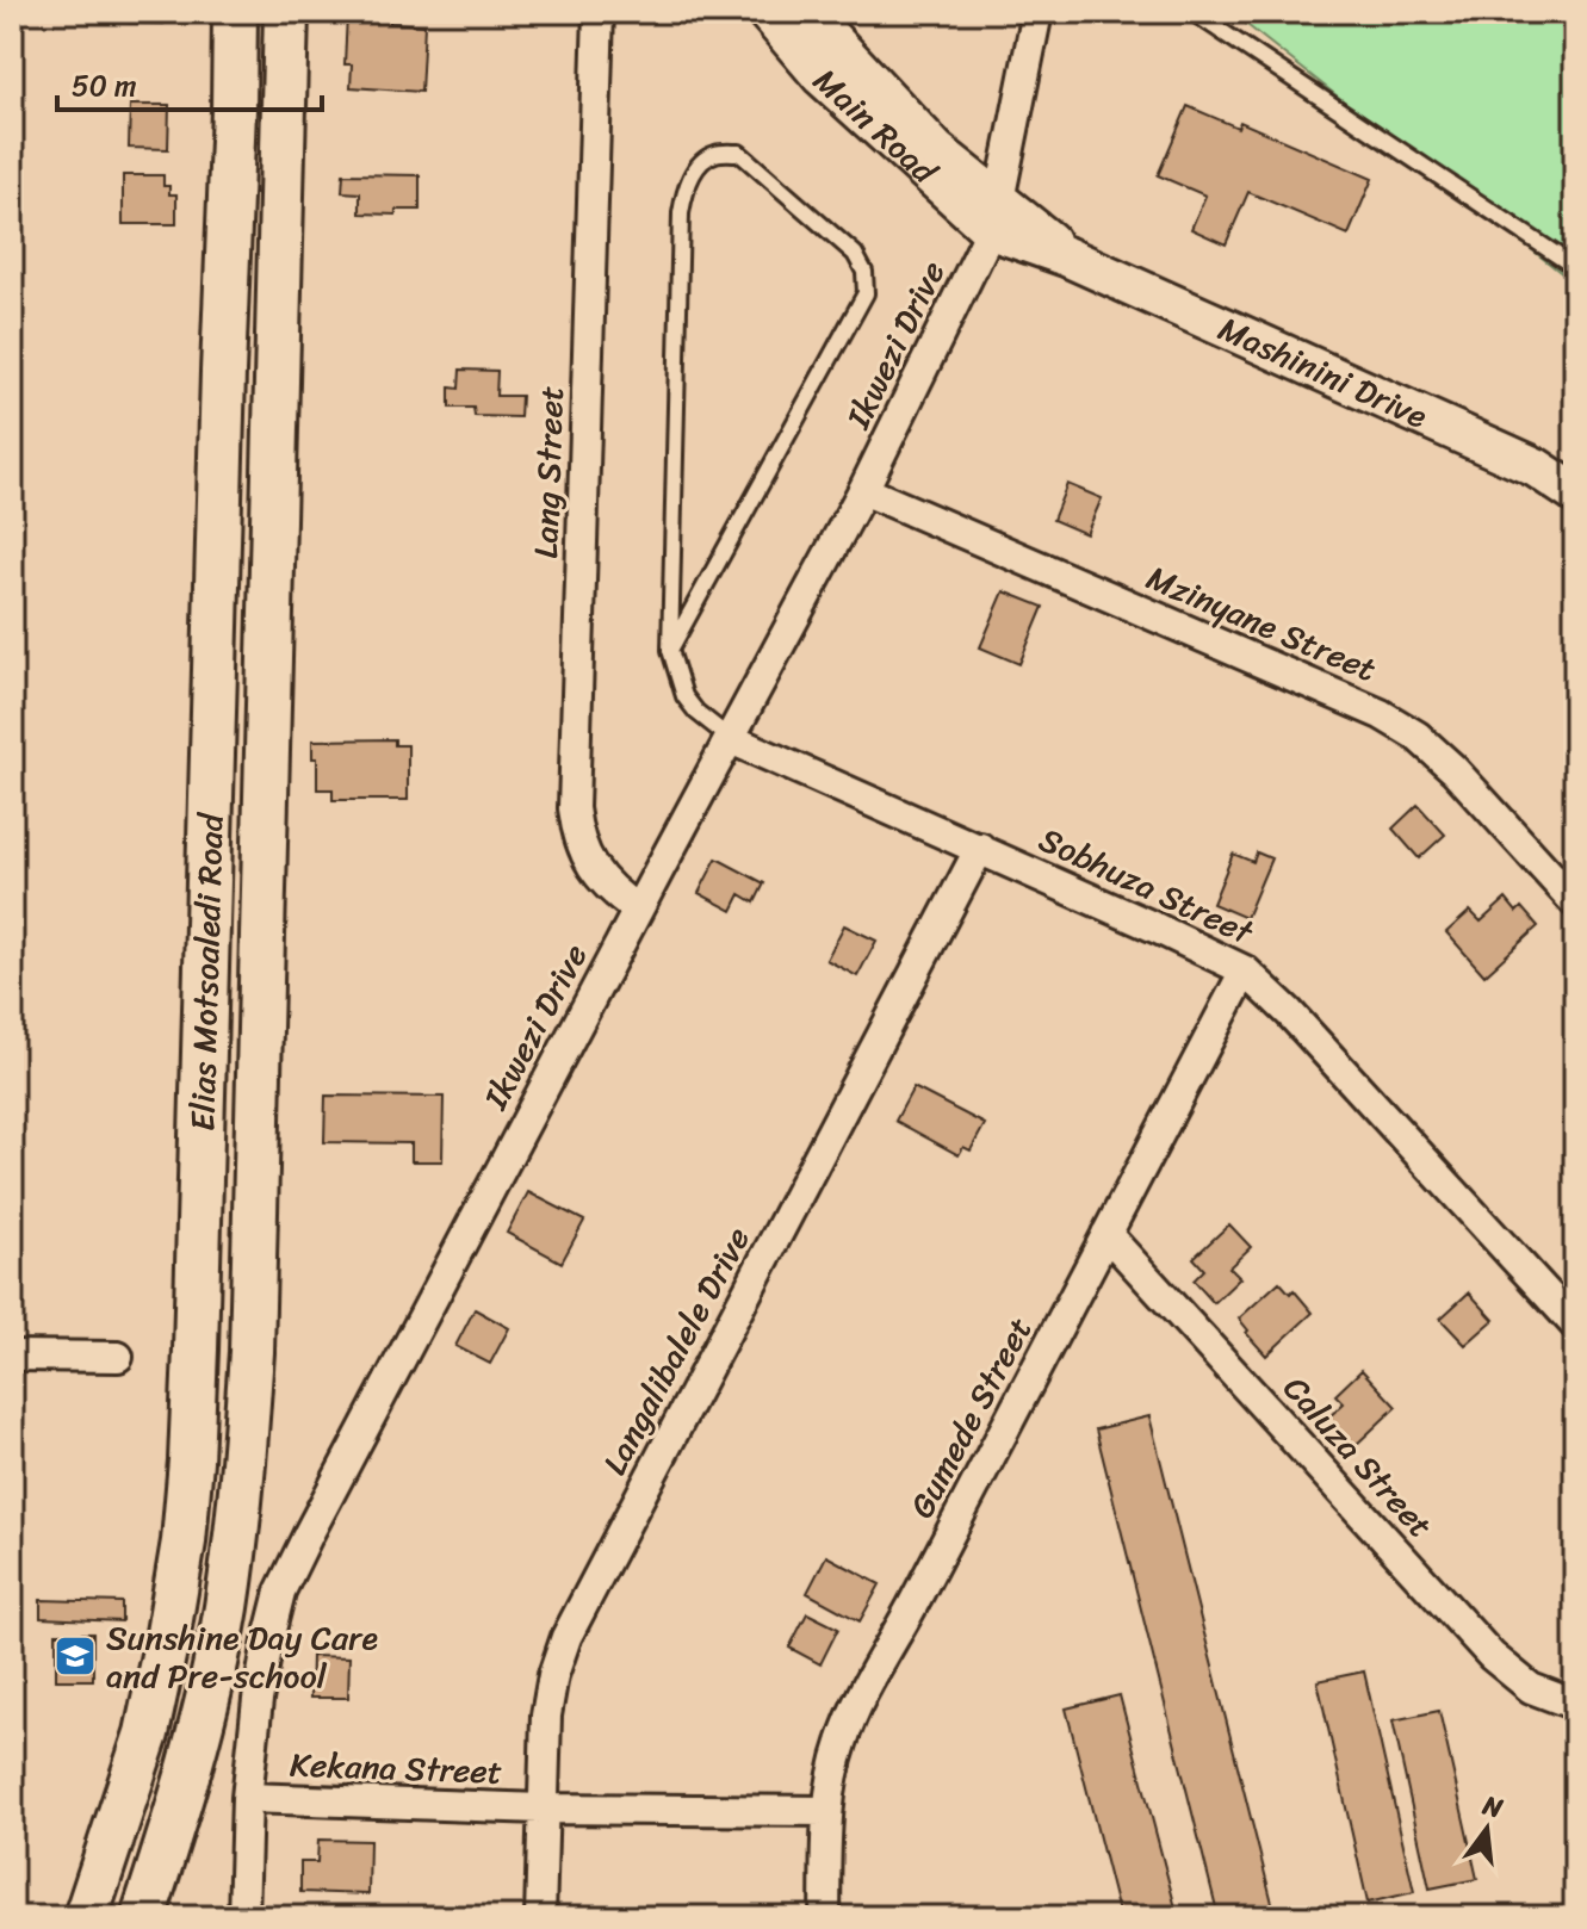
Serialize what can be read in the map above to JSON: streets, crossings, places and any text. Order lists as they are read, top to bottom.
{
  "streets": {
    "main road": ["Elias Motsoaledi Road"],
    "street": [
      "Main Road",
      "Ikwezi Drive",
      "Mashinini Drive",
      "Lang Street",
      "Mzinyane Street",
      "Sobhuza Street",
      "Langalibalele Drive",
      "Gumede Street",
      "Caluza Street",
      "Kekana Street"
    ]
  },
  "crossings": [
    ["Main Road", "Ikwezi Drive"],
    ["Main Road", "Mashinini Drive"],
    ["Ikwezi Drive", "Mashinini Drive"],
    ["Ikwezi Drive", "Lang Street"],
    ["Ikwezi Drive", "Mzinyane Street"],
    ["Ikwezi Drive", "Sobhuza Street"],
    ["Ikwezi Drive", "Kekana Street"],
    ["Sobhuza Street", "Langalibalele Drive"],
    ["Sobhuza Street", "Gumede Street"],
    ["Langalibalele Drive", "Kekana Street"],
    ["Gumede Street", "Caluza Street"],
    ["Gumede Street", "Kekana Street"]
  ],
  "places": {
    "school or university": ["Sunshine Day Care and Pre-school"]
  },
  "scale_bar": "50 m",
  "north": "top"
}
